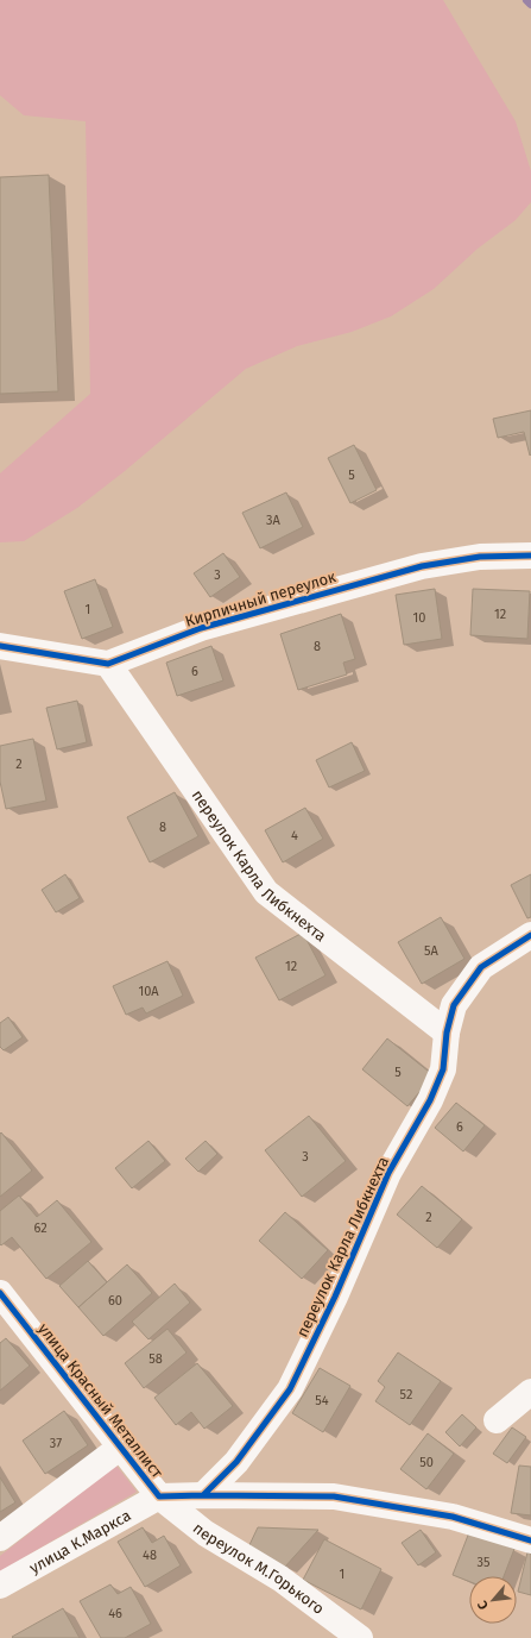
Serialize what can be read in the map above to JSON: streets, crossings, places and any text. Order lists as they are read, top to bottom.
{
  "streets": {
    "street": [
      "Кирпичный переулок",
      "переулок Карла Либкнехта",
      "улица Красный Металлист",
      "улица К.Маркса",
      "переулок М.Горького"
    ]
  },
  "crossings": [
    ["Кирпичный переулок", "переулок Карла Либкнехта"],
    ["переулок Карла Либкнехта", "улица Красный Металлист"],
    ["улица Красный Металлист", "улица К.Маркса"],
    ["улица Красный Металлист", "переулок М.Горького"],
    ["улица К.Маркса", "переулок М.Горького"]
  ],
  "house_numbers": [
    "5",
    "3А",
    "3",
    "1",
    "12",
    "10",
    "8",
    "6",
    "2",
    "8",
    "4",
    "5А",
    "12",
    "10А",
    "5",
    "6",
    "3",
    "2",
    "62",
    "60",
    "58",
    "52",
    "54",
    "37",
    "50",
    "48",
    "35",
    "1",
    "46"
  ],
  "north": "bottom left"
}
